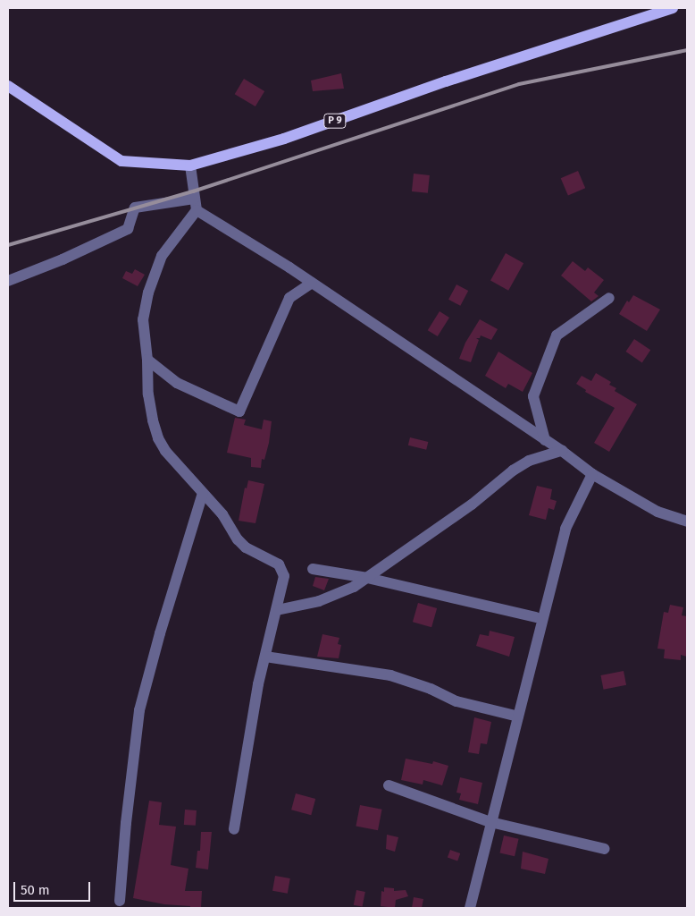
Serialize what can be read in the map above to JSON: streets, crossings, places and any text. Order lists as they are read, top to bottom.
{
  "streets": {
    "main road": ["P 9"]
  },
  "scale_bar": "50 m"
}
